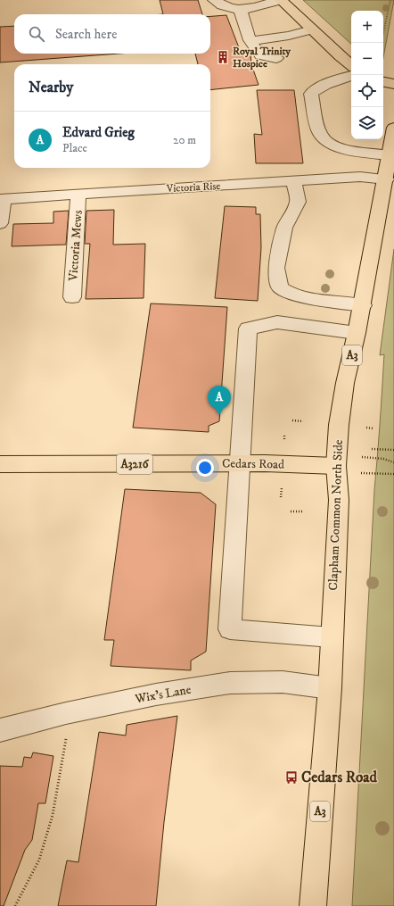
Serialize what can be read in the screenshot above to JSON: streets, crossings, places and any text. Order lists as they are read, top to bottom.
{
  "streets": {
    "main road": [
      "A3",
      "A3216",
      "Cedars Road",
      "Clapham Common North Side"
    ],
    "street": ["Victoria Rise", "Victoria Mews", "Wix's Lane"]
  },
  "crossings": [
    ["Victoria Rise", "Victoria Mews"],
    ["Victoria Rise", "Clapham Common North Side"],
    ["Cedars Road", "Clapham Common North Side"],
    ["Clapham Common North Side", "Wix's Lane"]
  ],
  "places": {
    "building": ["Royal Trinity Hospice"],
    "bus stop": ["Cedars Road"]
  },
  "page": {
    "map_buttons": ["+", "−"],
    "search": "Search here",
    "heading": "Nearby",
    "list": [
      {
        "mark": "A",
        "name": "Edvard Grieg",
        "note": "Place",
        "value": "20 m"
      }
    ],
    "pins": "A"
  }
}
